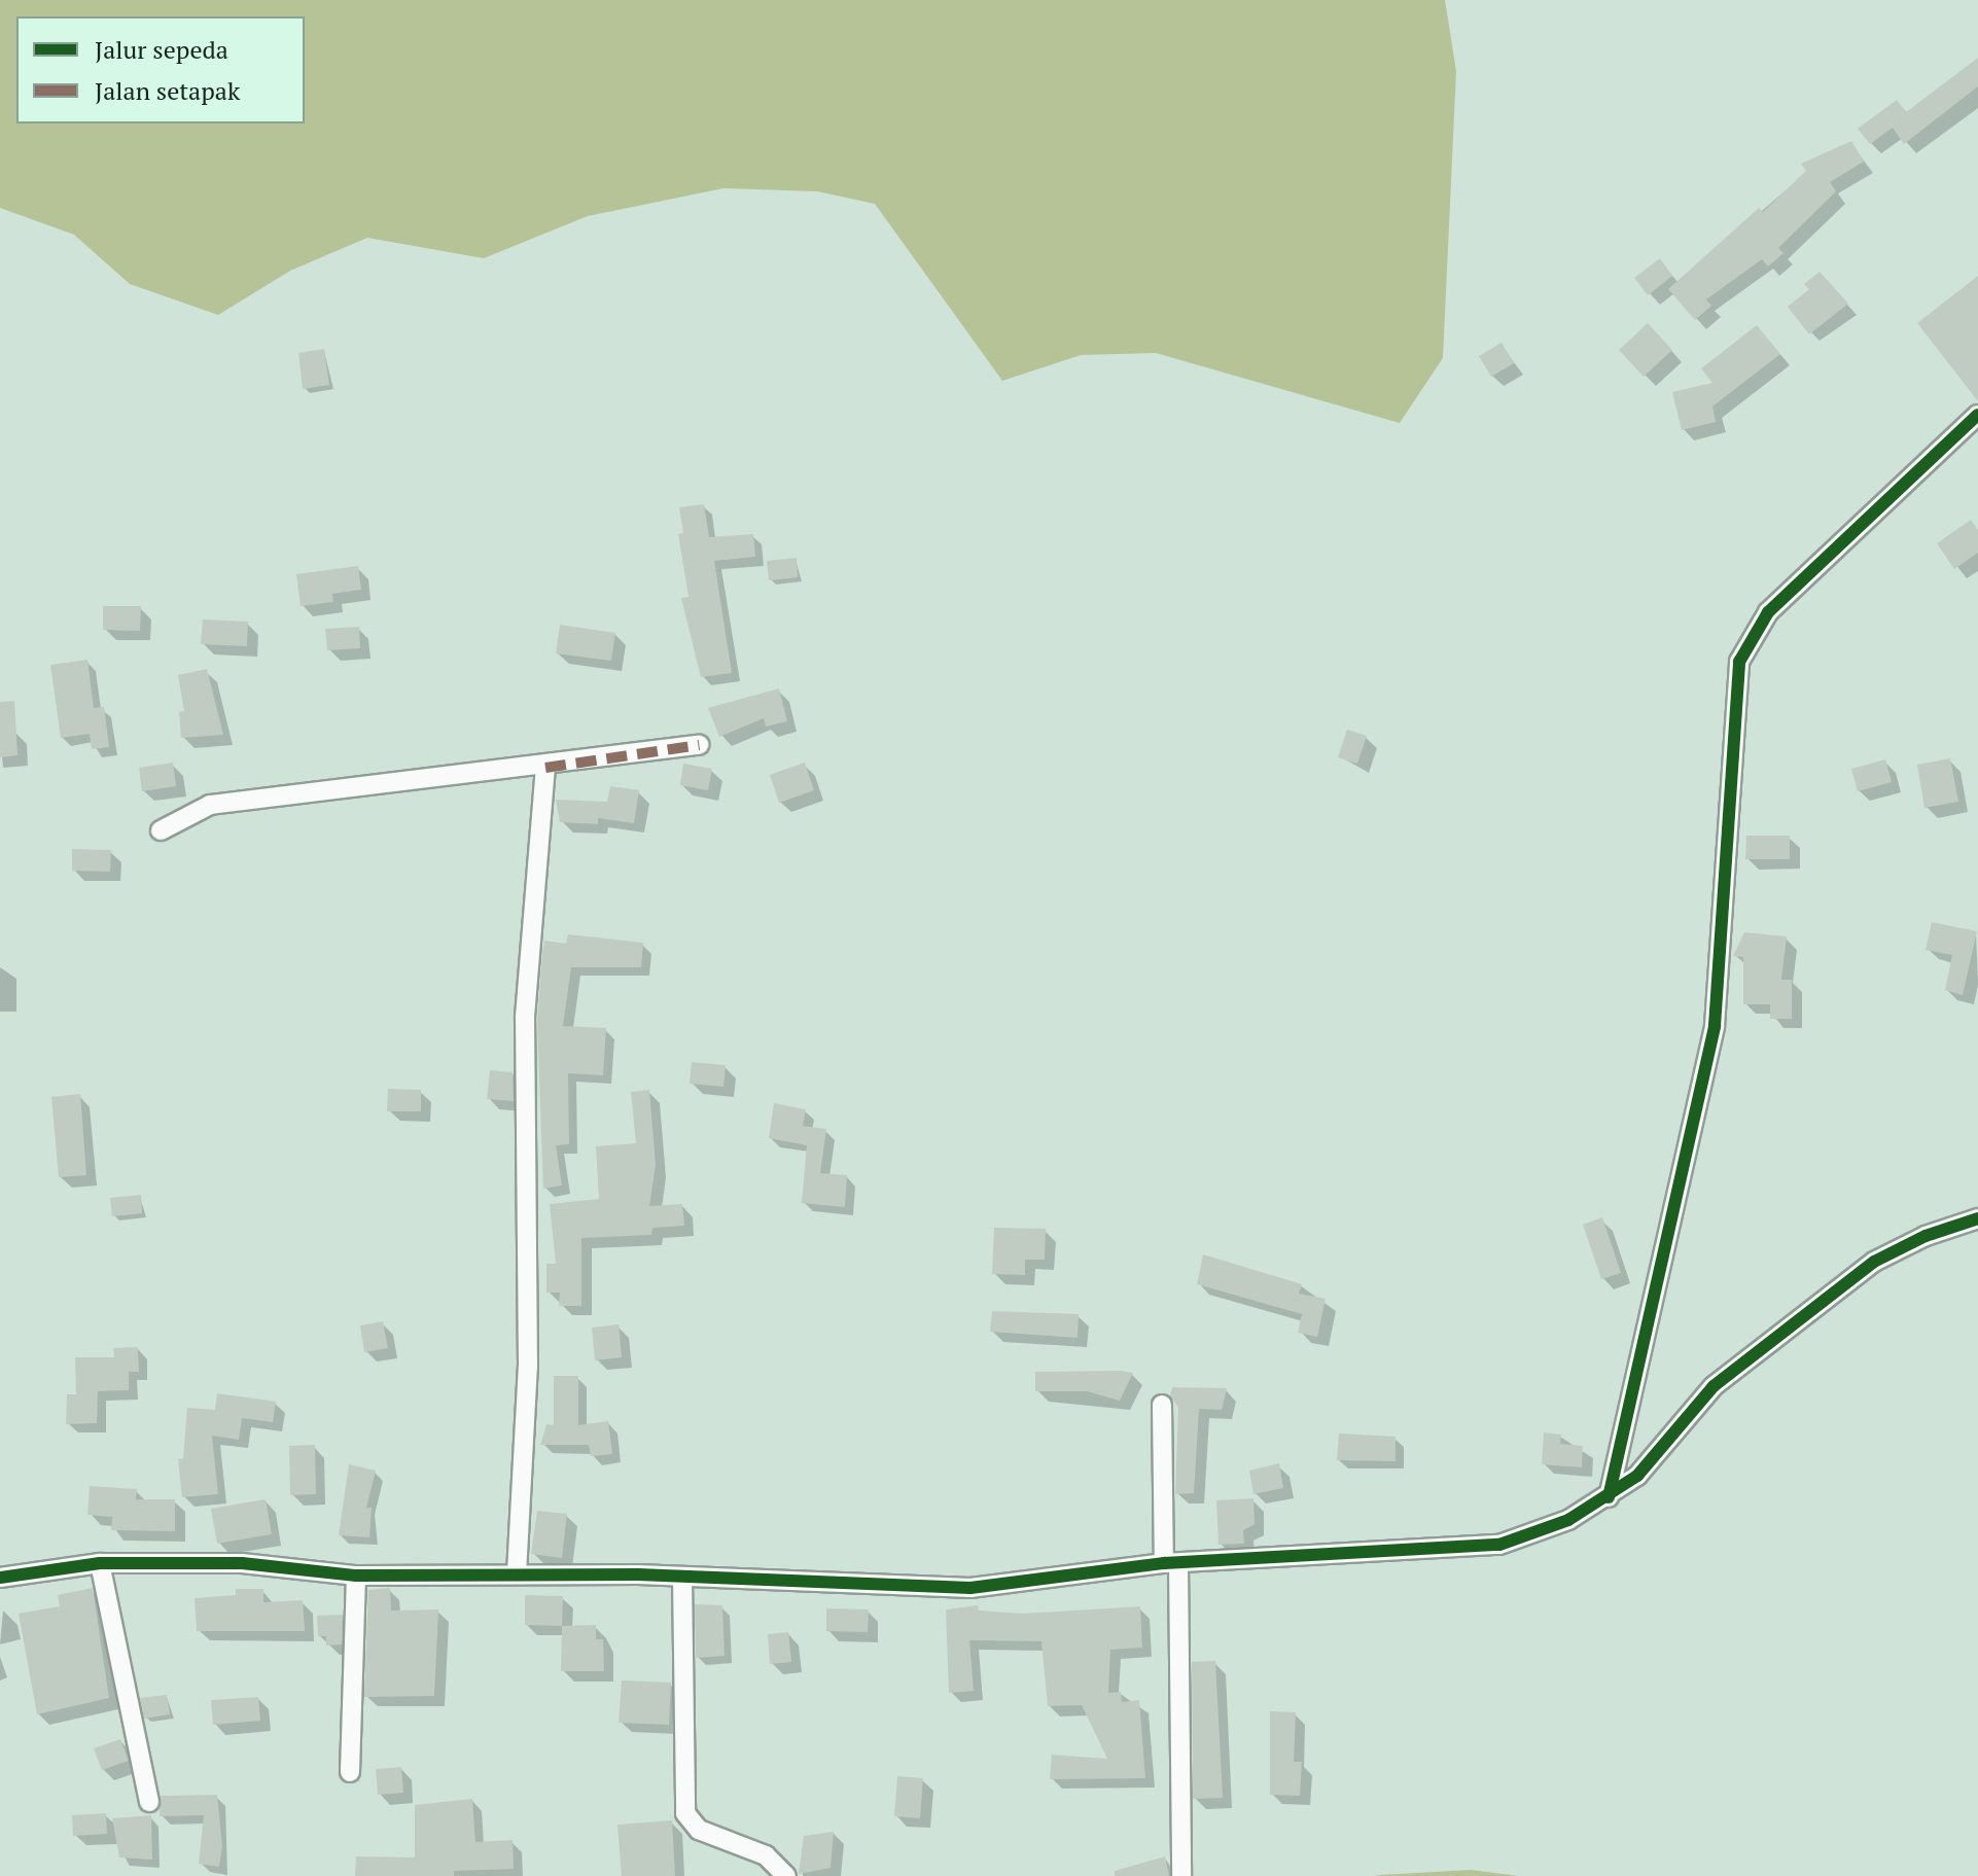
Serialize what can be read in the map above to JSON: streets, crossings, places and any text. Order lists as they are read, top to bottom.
{
  "legend": ["Jalur sepeda", "Jalan setapak"]
}
